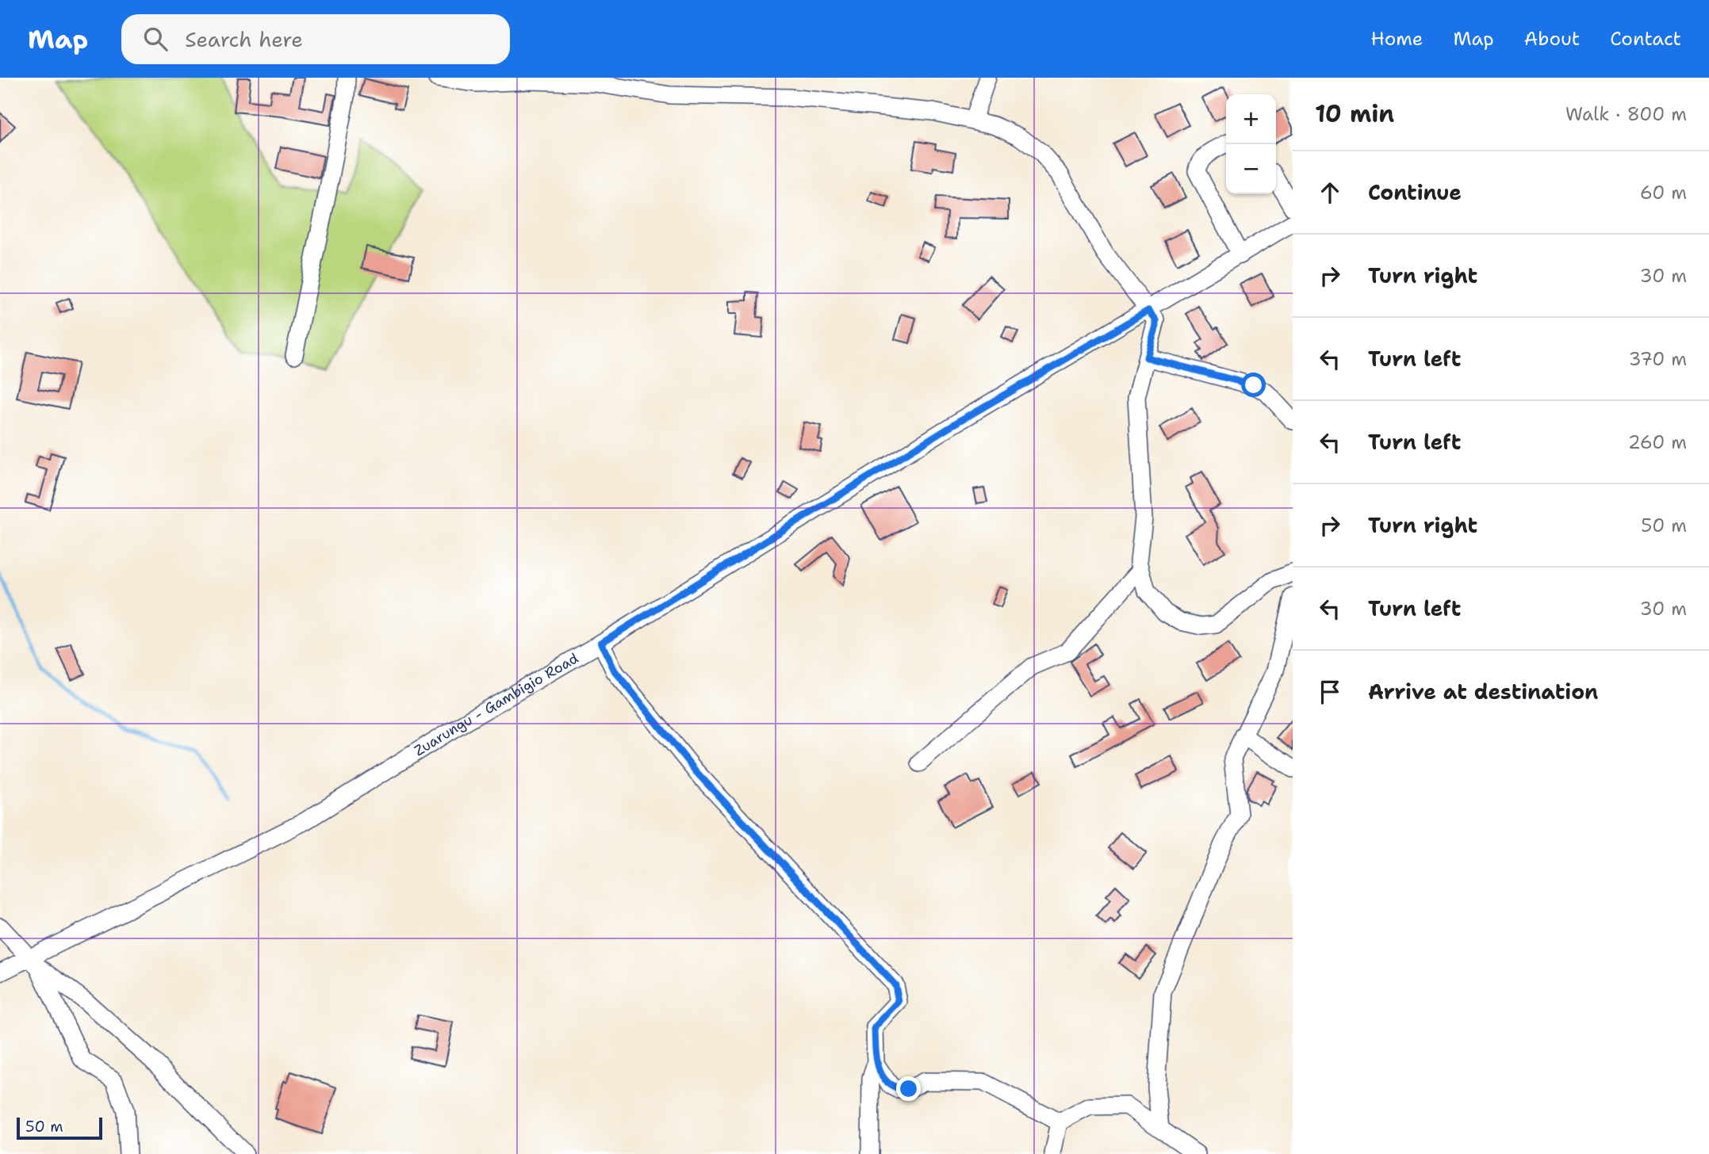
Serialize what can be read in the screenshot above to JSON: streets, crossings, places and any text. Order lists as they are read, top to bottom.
{
  "streets": {
    "street": ["Zuarungu - Gambigio Road"]
  },
  "scale_bar": "50 m",
  "page": {
    "header": "Map",
    "search": "Search here",
    "nav": [
      "Home",
      "Map",
      "About",
      "Contact"
    ],
    "heading": ["10 min", "Walk · 800 m"],
    "map_buttons": ["+", "−"],
    "list": [
      ["Continue", "60 m"],
      ["Turn right", "30 m"],
      ["Turn left", "370 m"],
      ["Turn left", "260 m"],
      ["Turn right", "50 m"],
      ["Turn left", "30 m"],
      "Arrive at destination"
    ],
    "scale": "50 m"
  }
}
